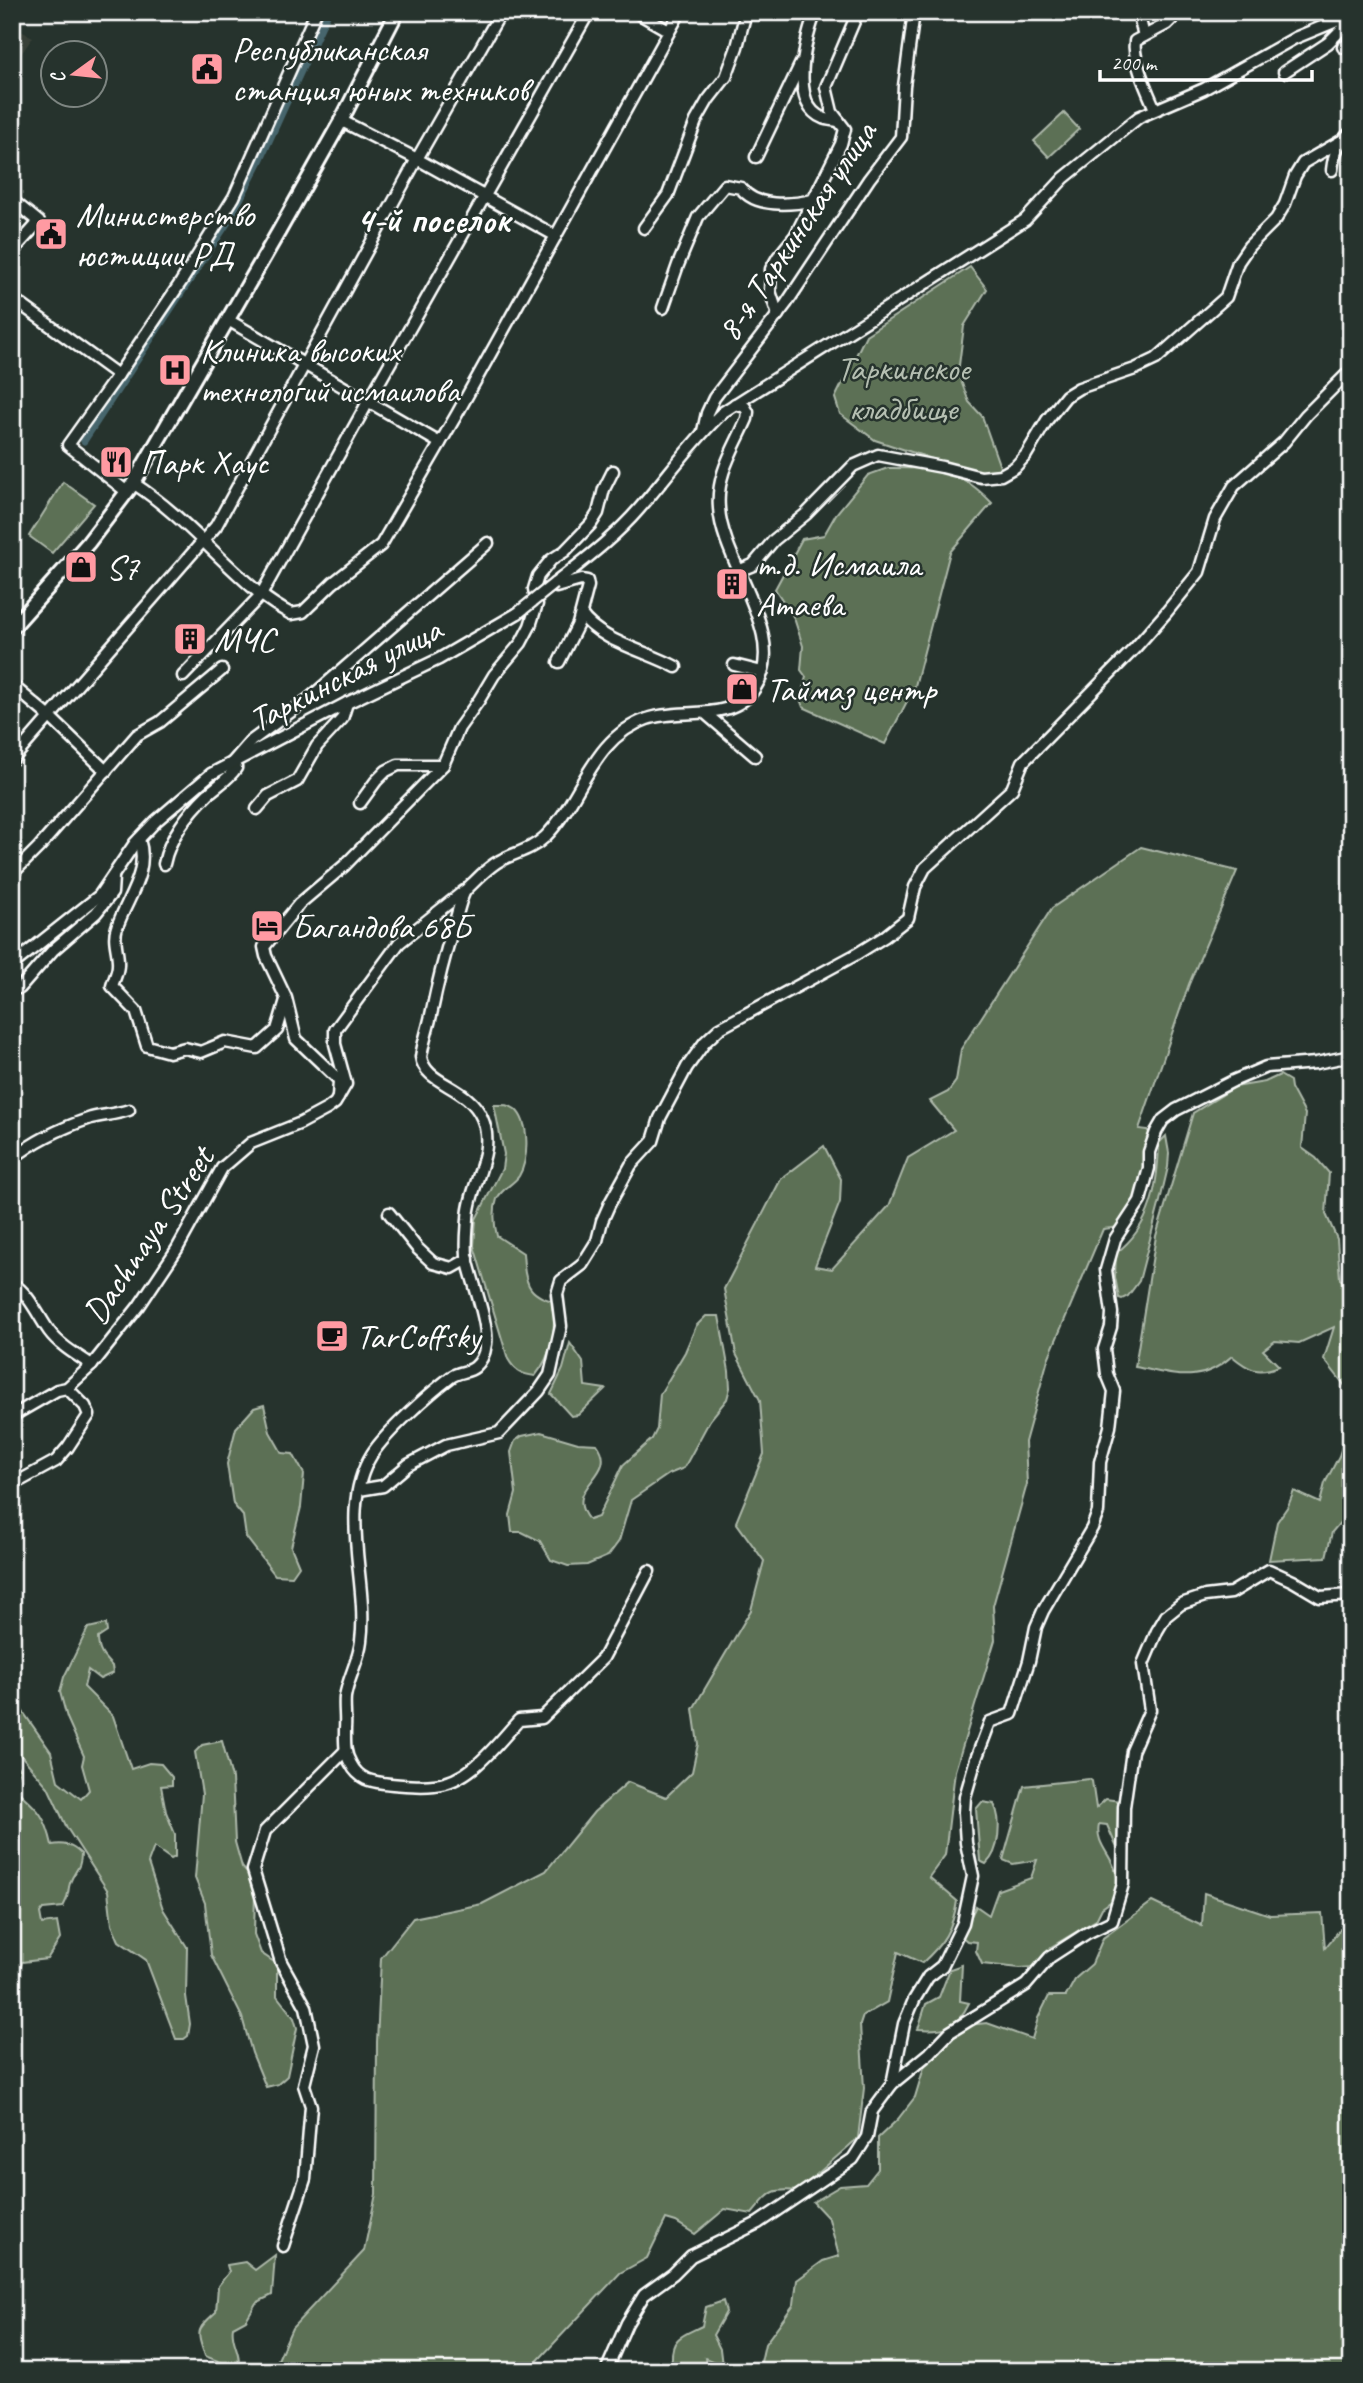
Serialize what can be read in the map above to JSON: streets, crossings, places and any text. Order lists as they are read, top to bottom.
{
  "streets": {
    "street": ["8-я Таркинская улица", "Таркинская улица", "Dachnaya Street"]
  },
  "crossings": [
    ["8-я Таркинская улица", "Таркинская улица"]
  ],
  "districts": ["4-й поселок"],
  "parks": ["Таркинское кладбище"],
  "places": {
    "public building": ["Республиканская станция юных техников", "Министерство юстиции РД"],
    "hospital": ["Клиника высоких технологий исмаилова"],
    "restaurant": ["Парк Хаус"],
    "shop": ["S7", "Таймаз центр"],
    "building": ["т.д. Исмаила Атаева", "МЧС"],
    "hotel": ["Багандова 68Б"],
    "cafe": ["TarCoffsky"]
  },
  "scale_bar": "200 m",
  "north": "left"
}
